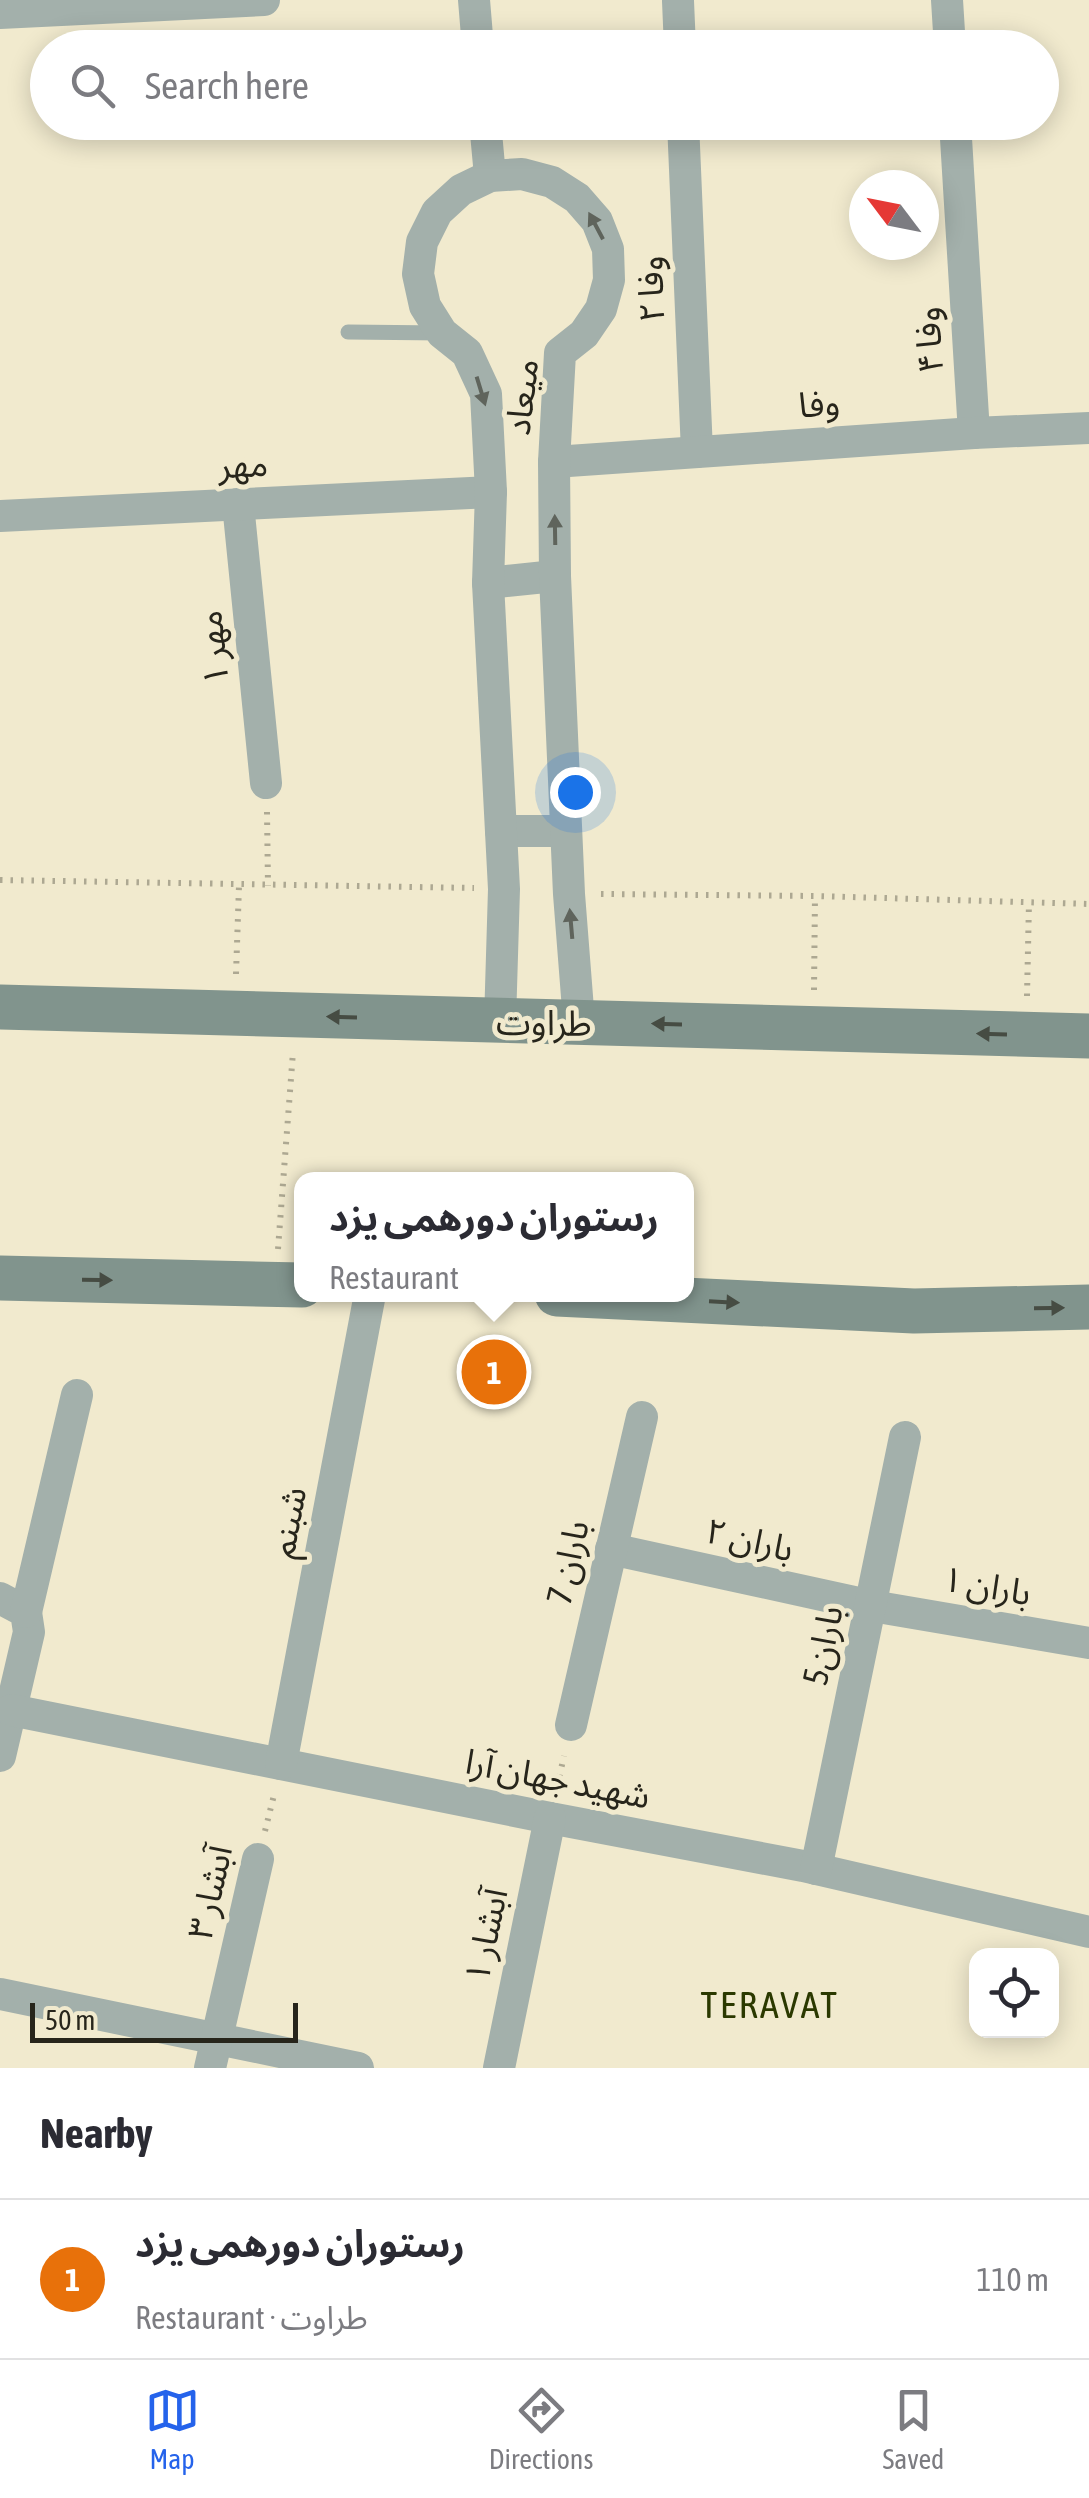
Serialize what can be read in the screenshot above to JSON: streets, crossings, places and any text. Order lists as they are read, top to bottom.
{
  "streets": {
    "main road": ["طراوت"],
    "street": [
      "وفا ۲",
      "وفا ۴",
      "میعاد",
      "وفا",
      "مهر",
      "مهر ۱",
      "شبنم",
      "باران ۲",
      "باران 7",
      "باران ۱",
      "باران5",
      "شهید جهان آرا",
      "آبشار ۳",
      "آبشار ۱"
    ]
  },
  "crossings": [
    ["وفا ۲", "وفا"],
    ["وفا ۴", "وفا"],
    ["میعاد", "وفا"],
    ["میعاد", "مهر"],
    ["میعاد", "طراوت"],
    ["مهر", "مهر ۱"],
    ["شبنم", "شهید جهان آرا"],
    ["شبنم", "آبشار ۳"],
    ["باران ۲", "باران 7"],
    ["باران ۲", "باران ۱"],
    ["باران ۲", "باران5"],
    ["باران ۱", "باران5"],
    ["باران5", "شهید جهان آرا"],
    ["شهید جهان آرا", "آبشار ۳"],
    ["شهید جهان آرا", "آبشار ۱"]
  ],
  "districts": ["TERAVAT"],
  "scale_bar": "50 m",
  "north": "top left",
  "page": {
    "search": "Search here",
    "popup": ["رستوران دورهمی یزد", "Restaurant"],
    "pins": "1",
    "scale": "50 m",
    "heading": "Nearby",
    "list": [
      {
        "mark": "1",
        "name": "رستوران دورهمی یزد",
        "note": "Restaurant · طراوت",
        "value": "110 m"
      }
    ],
    "nav": ["Map", "Directions", "Saved"]
  }
}
